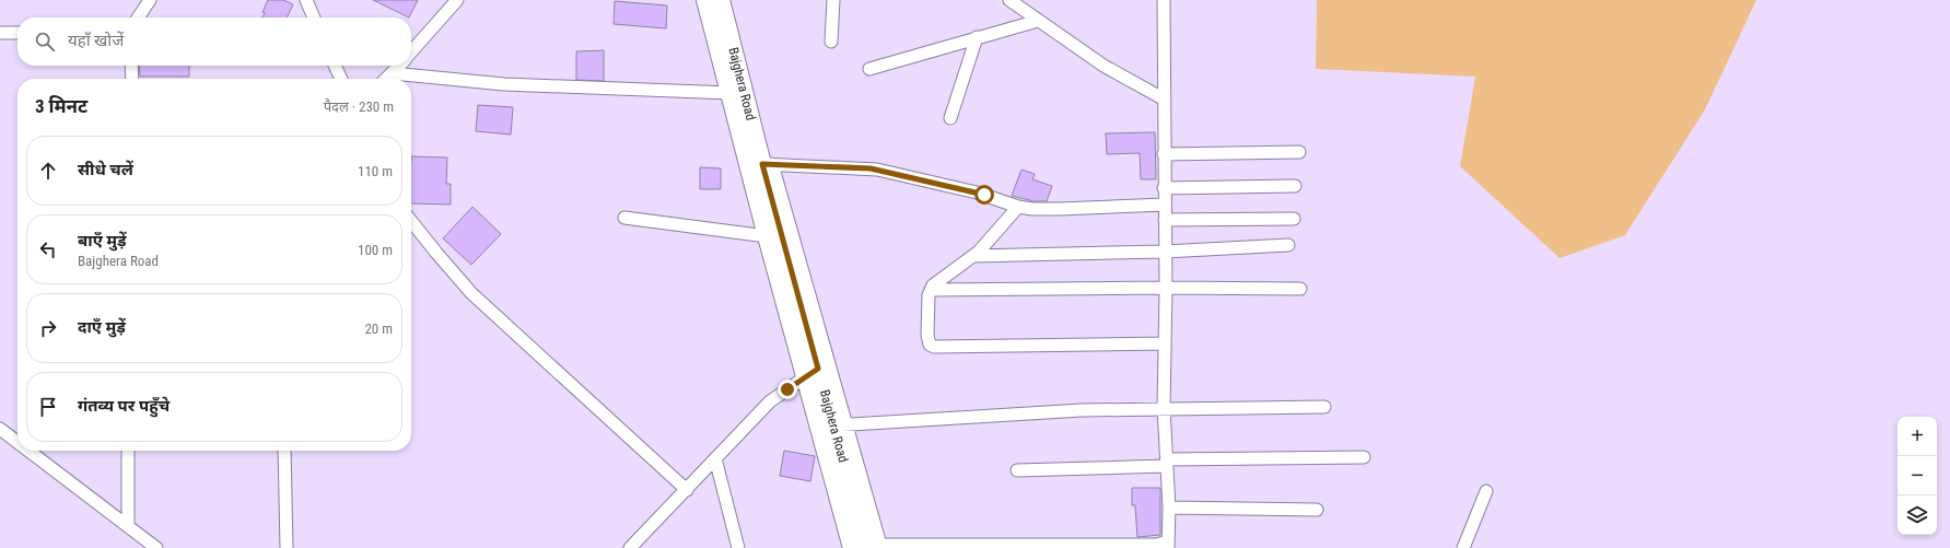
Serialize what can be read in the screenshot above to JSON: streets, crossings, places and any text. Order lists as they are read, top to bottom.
{
  "streets": {
    "main road": ["Bajghera Road"]
  },
  "page": {
    "search": "यहाँ खोजें",
    "heading": ["3 मिनट", "पैदल · 230 m"],
    "list": [
      ["सीधे चलें", "110 m"],
      ["बाएँ मुड़ें", "Bajghera Road", "100 m"],
      ["दाएँ मुड़ें", "20 m"],
      "गंतव्य पर पहुँचे"
    ],
    "map_buttons": ["+", "−"]
  }
}
